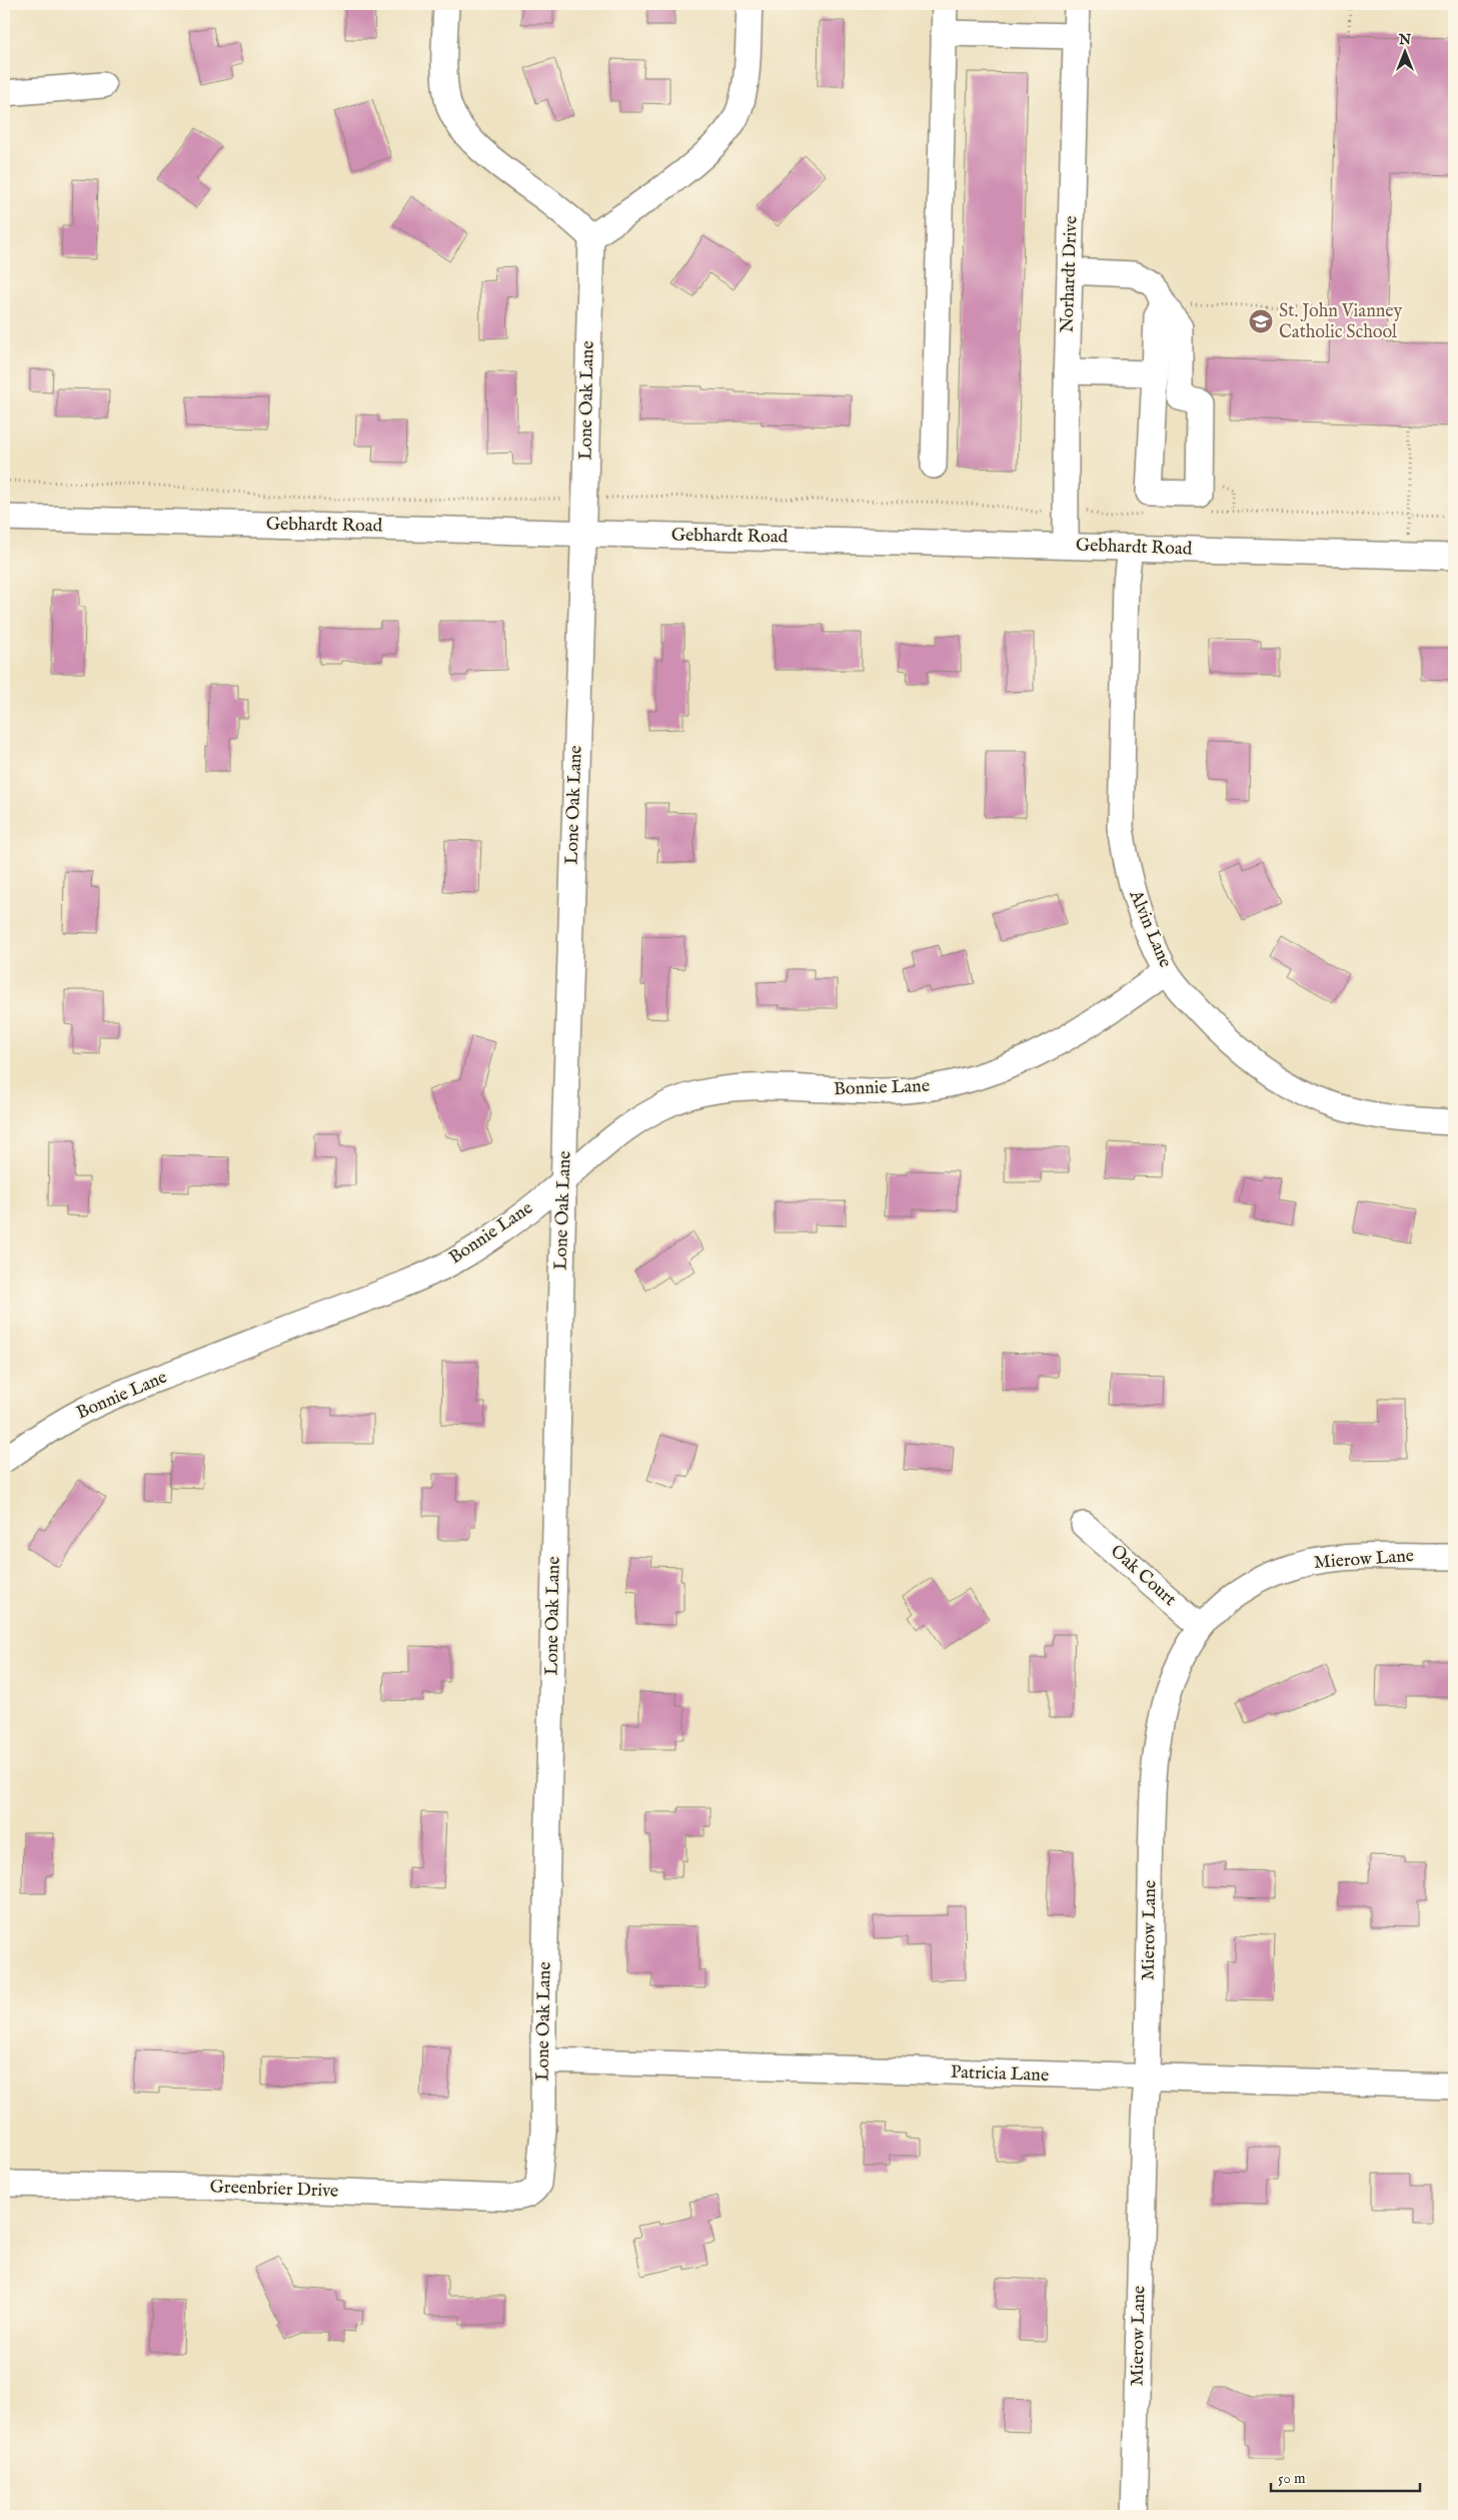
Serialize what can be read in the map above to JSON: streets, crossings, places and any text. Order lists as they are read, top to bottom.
{
  "streets": {
    "street": [
      "Norhardt Drive",
      "Lone Oak Lane",
      "Gebhardt Road",
      "Alvin Lane",
      "Bonnie Lane",
      "Mierow Lane",
      "Oak Court",
      "Patricia Lane",
      "Greenbrier Drive"
    ]
  },
  "crossings": [
    ["Norhardt Drive", "Gebhardt Road"],
    ["Lone Oak Lane", "Gebhardt Road"],
    ["Lone Oak Lane", "Bonnie Lane"],
    ["Lone Oak Lane", "Patricia Lane"],
    ["Lone Oak Lane", "Greenbrier Drive"],
    ["Gebhardt Road", "Alvin Lane"],
    ["Alvin Lane", "Bonnie Lane"],
    ["Mierow Lane", "Oak Court"],
    ["Mierow Lane", "Patricia Lane"]
  ],
  "places": {
    "school or university": ["St. John Vianney Catholic School"]
  },
  "scale_bar": "50 m",
  "north": "top"
}
